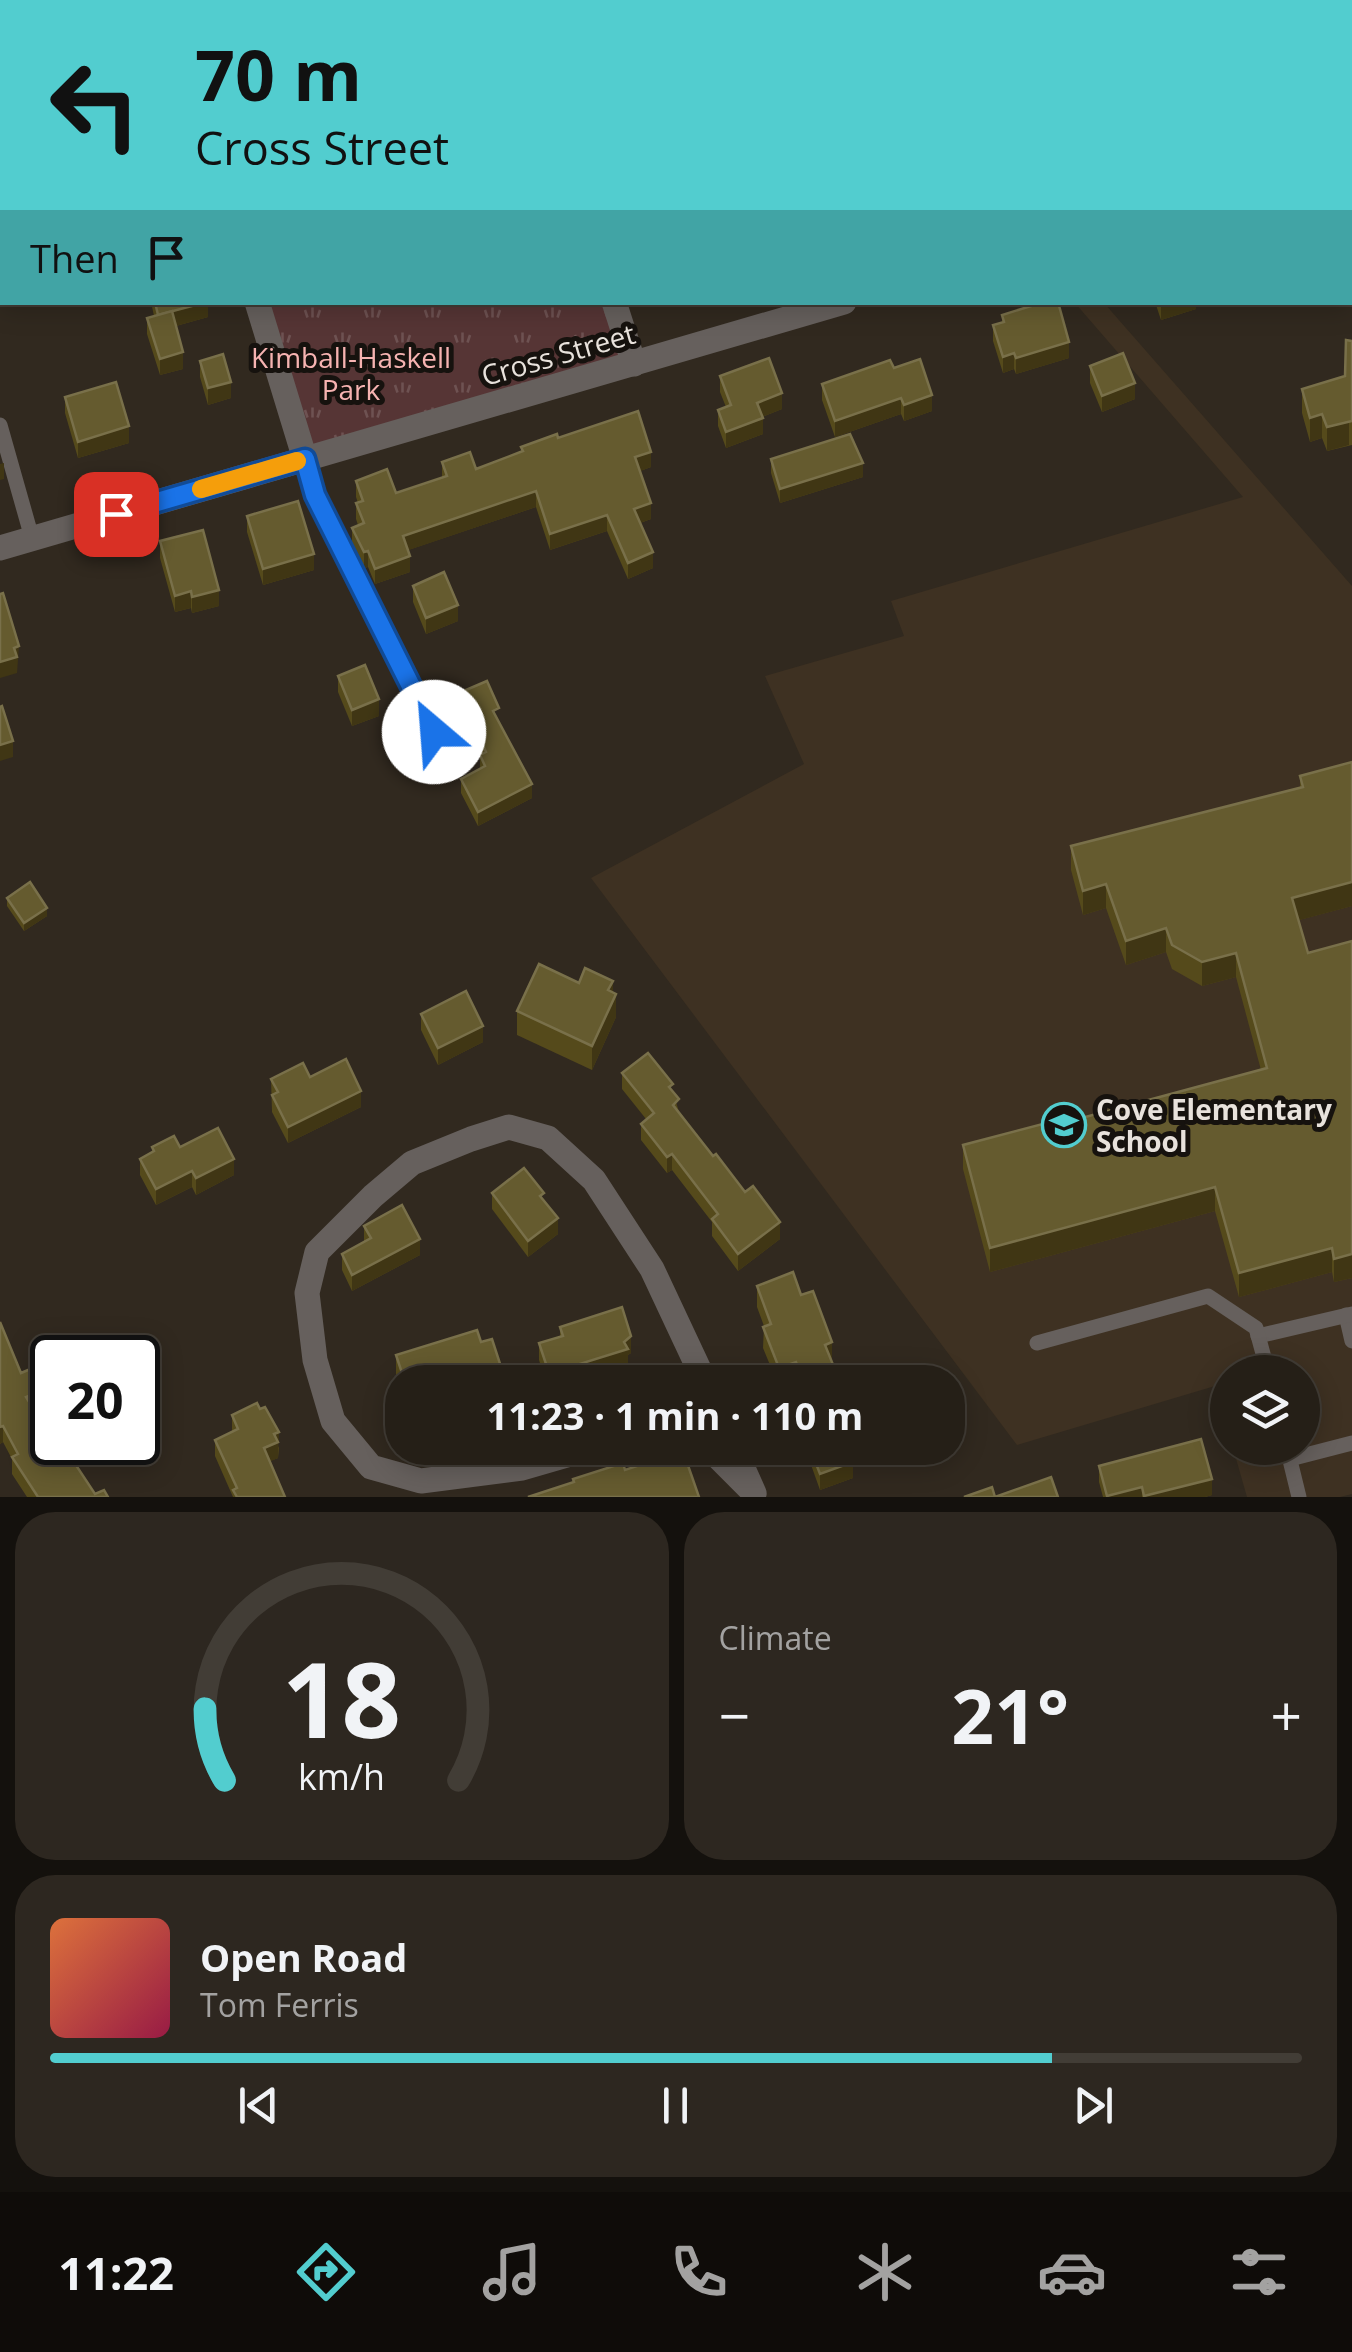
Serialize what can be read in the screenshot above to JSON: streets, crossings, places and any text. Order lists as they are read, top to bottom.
{
  "streets": {
    "street": ["Cross Street"]
  },
  "parks": ["Kimball-Haskell Park"],
  "places": {
    "school or university": ["Cove Elementary School"]
  },
  "page": {
    "turn": ["70 m", "Cross Street"],
    "then": "Then",
    "limit": "20",
    "trip": "11:23 · 1 min · 110 m",
    "tile": "Climate",
    "heat": ["−", "21°", "+"],
    "song": ["Open Road", "Tom Ferris"],
    "tabs": "11:22",
    "gauge": ["18", "km/h"]
  }
}
